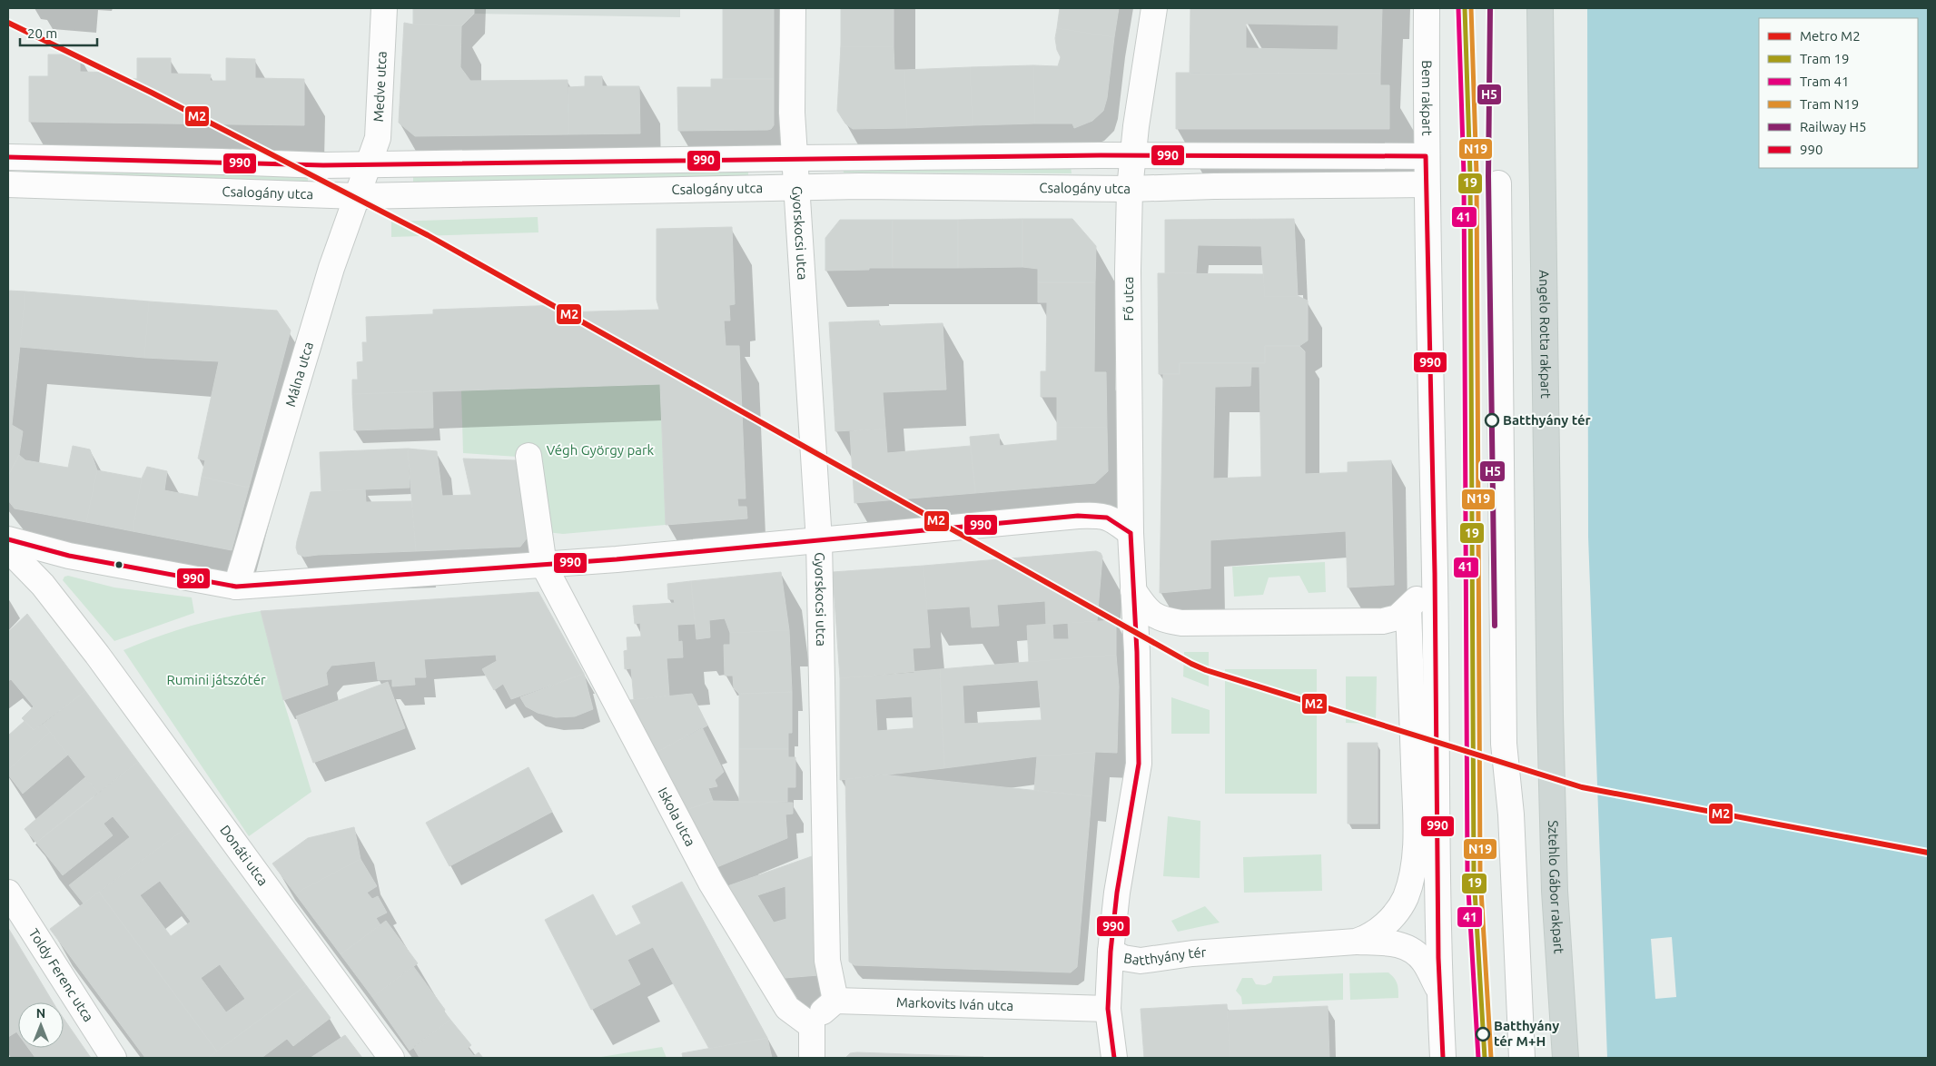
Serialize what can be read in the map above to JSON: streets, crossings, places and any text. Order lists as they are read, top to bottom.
{
  "streets": {
    "main road": ["Angelo Rotta rakpart", "Sztehlo Gábor rakpart"],
    "street": [
      "Medve utca",
      "Bem rakpart",
      "Csalogány utca",
      "Gyorskocsi utca",
      "Fő utca",
      "Málna utca",
      "Iskola utca",
      "Donáti utca",
      "Batthyány tér",
      "Toldy Ferenc utca",
      "Markovits Iván utca"
    ]
  },
  "crossings": [
    ["Medve utca", "Málna utca"],
    ["Bem rakpart", "Csalogány utca"],
    ["Csalogány utca", "Gyorskocsi utca"],
    ["Csalogány utca", "Fő utca"],
    ["Csalogány utca", "Málna utca"],
    ["Gyorskocsi utca", "Markovits Iván utca"],
    ["Fő utca", "Batthyány tér"],
    ["Angelo Rotta rakpart", "Sztehlo Gábor rakpart"]
  ],
  "parks": ["Végh György park", "Rumini játszótér"],
  "places": ["Batthyány tér", "Batthyány tér M+H"],
  "lines": [
    "tram line 19",
    "tram line 41",
    "tram line N19",
    "rail line H5",
    "metro line M2",
    "transit line 990"
  ],
  "legend": [
    "Metro M2",
    "Tram 19",
    "Tram 41",
    "Tram N19",
    "Railway H5",
    "990"
  ],
  "scale_bar": "20 m",
  "north": "top"
}
